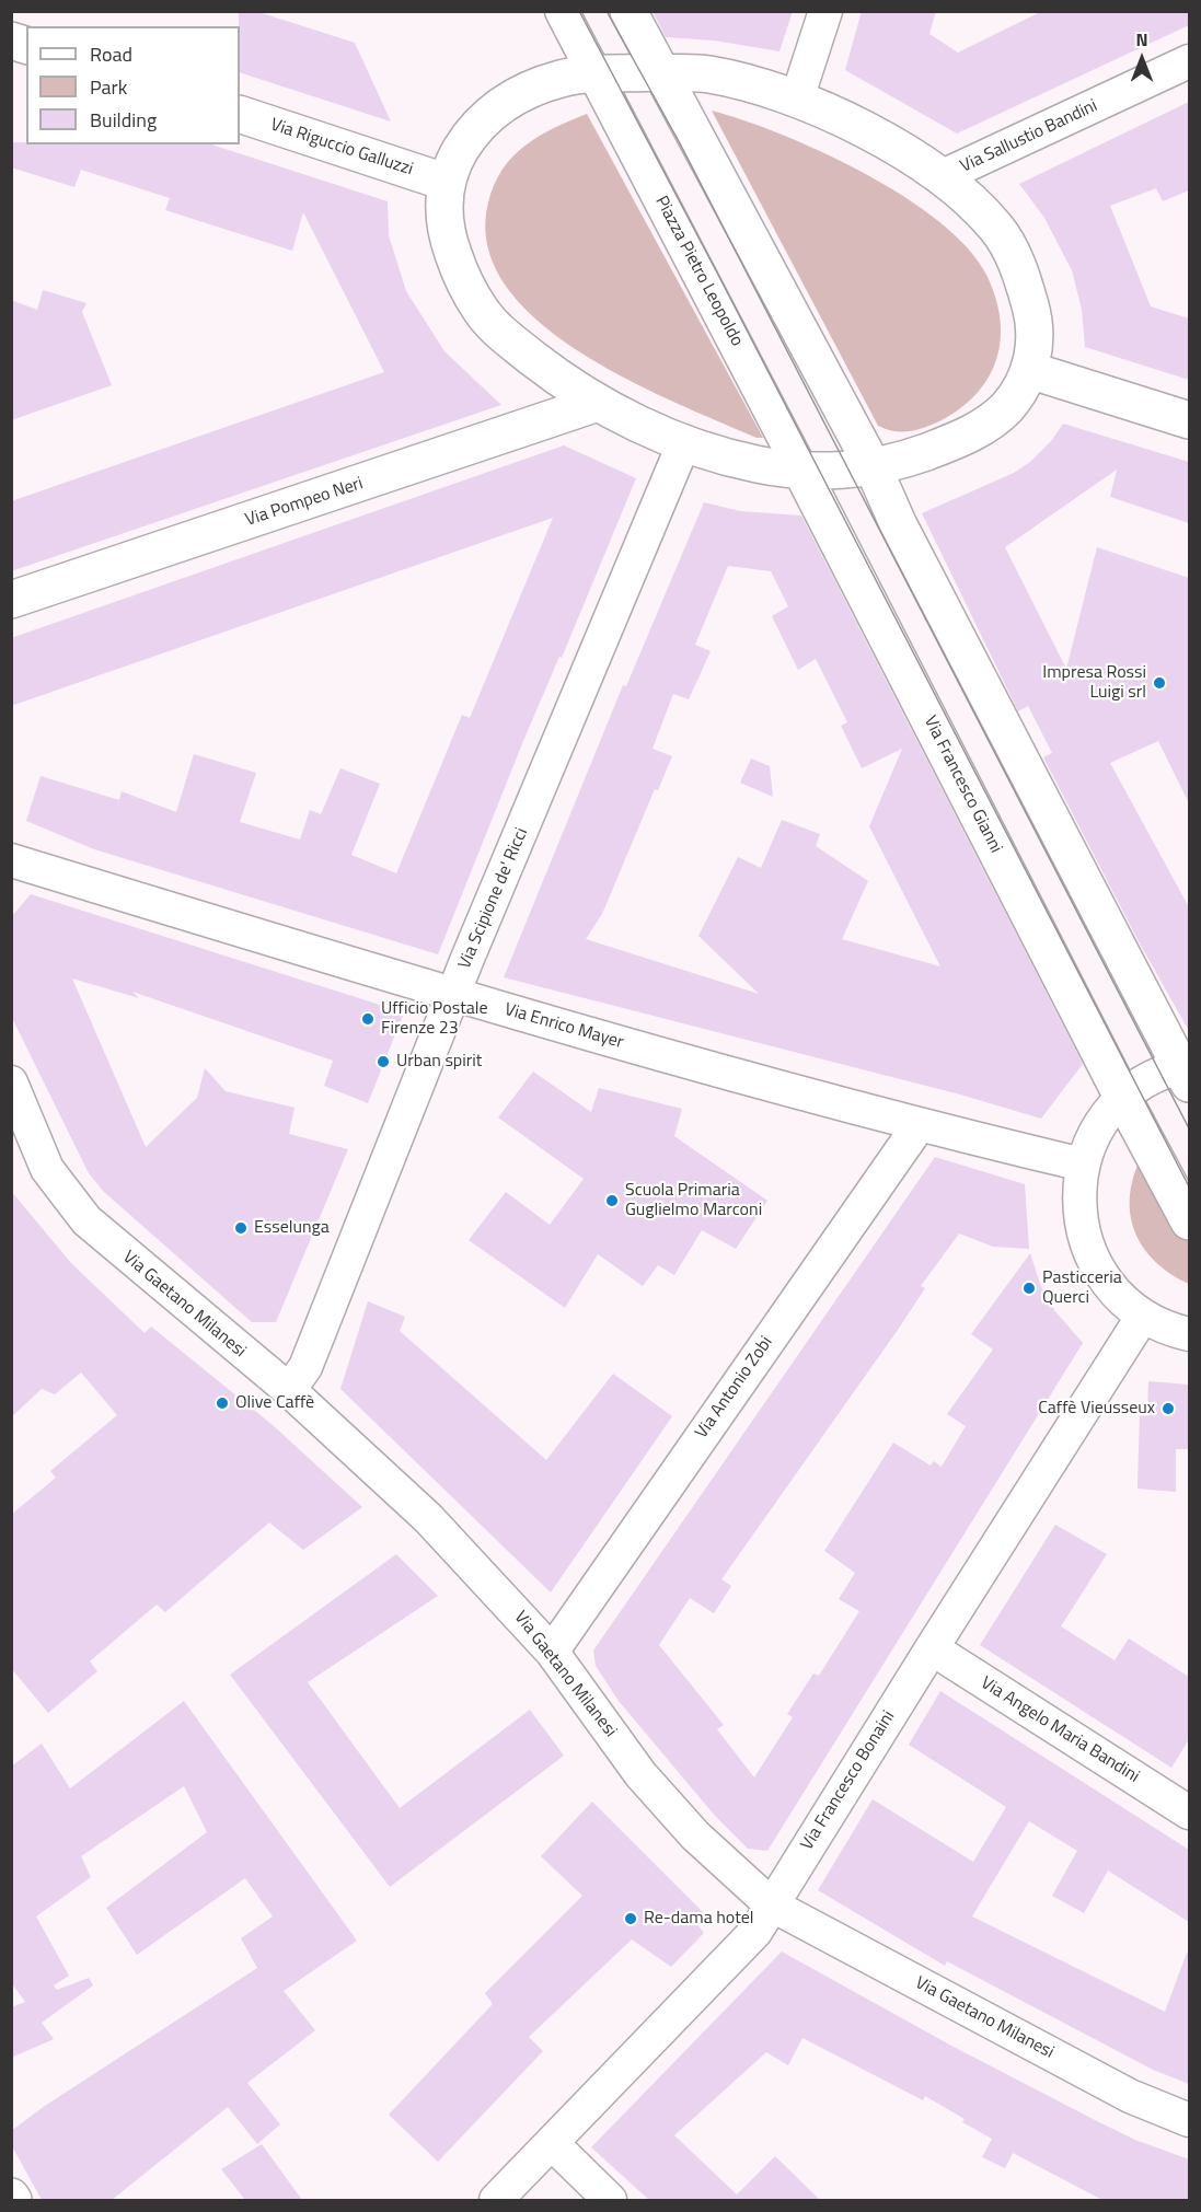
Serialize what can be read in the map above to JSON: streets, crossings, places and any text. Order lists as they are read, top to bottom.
{
  "streets": {
    "street": [
      "Via Sallustio Bandini",
      "Via Riguccio Galluzzi",
      "Piazza Pietro Leopoldo",
      "Via Pompeo Neri",
      "Via Francesco Gianni",
      "Via Scipione de' Ricci",
      "Via Enrico Mayer",
      "Via Gaetano Milanesi",
      "Via Antonio Zobi",
      "Via Angelo Maria Bandini",
      "Via Francesco Bonaini"
    ]
  },
  "crossings": [
    ["Piazza Pietro Leopoldo", "Via Francesco Gianni"],
    ["Via Scipione de' Ricci", "Via Enrico Mayer"],
    ["Via Scipione de' Ricci", "Via Gaetano Milanesi"],
    ["Via Enrico Mayer", "Via Antonio Zobi"],
    ["Via Gaetano Milanesi", "Via Antonio Zobi"],
    ["Via Gaetano Milanesi", "Via Francesco Bonaini"],
    ["Via Angelo Maria Bandini", "Via Francesco Bonaini"]
  ],
  "places": [
    "Impresa Rossi Luigi srl",
    "Ufficio Postale Firenze 23",
    "Urban spirit",
    "Scuola Primaria Guglielmo Marconi",
    "Esselunga",
    "Pasticceria Querci",
    "Olive Caffè",
    "Caffè Vieusseux",
    "Re-dama hotel"
  ],
  "legend": ["Road", "Park", "Building"],
  "north": "top"
}
